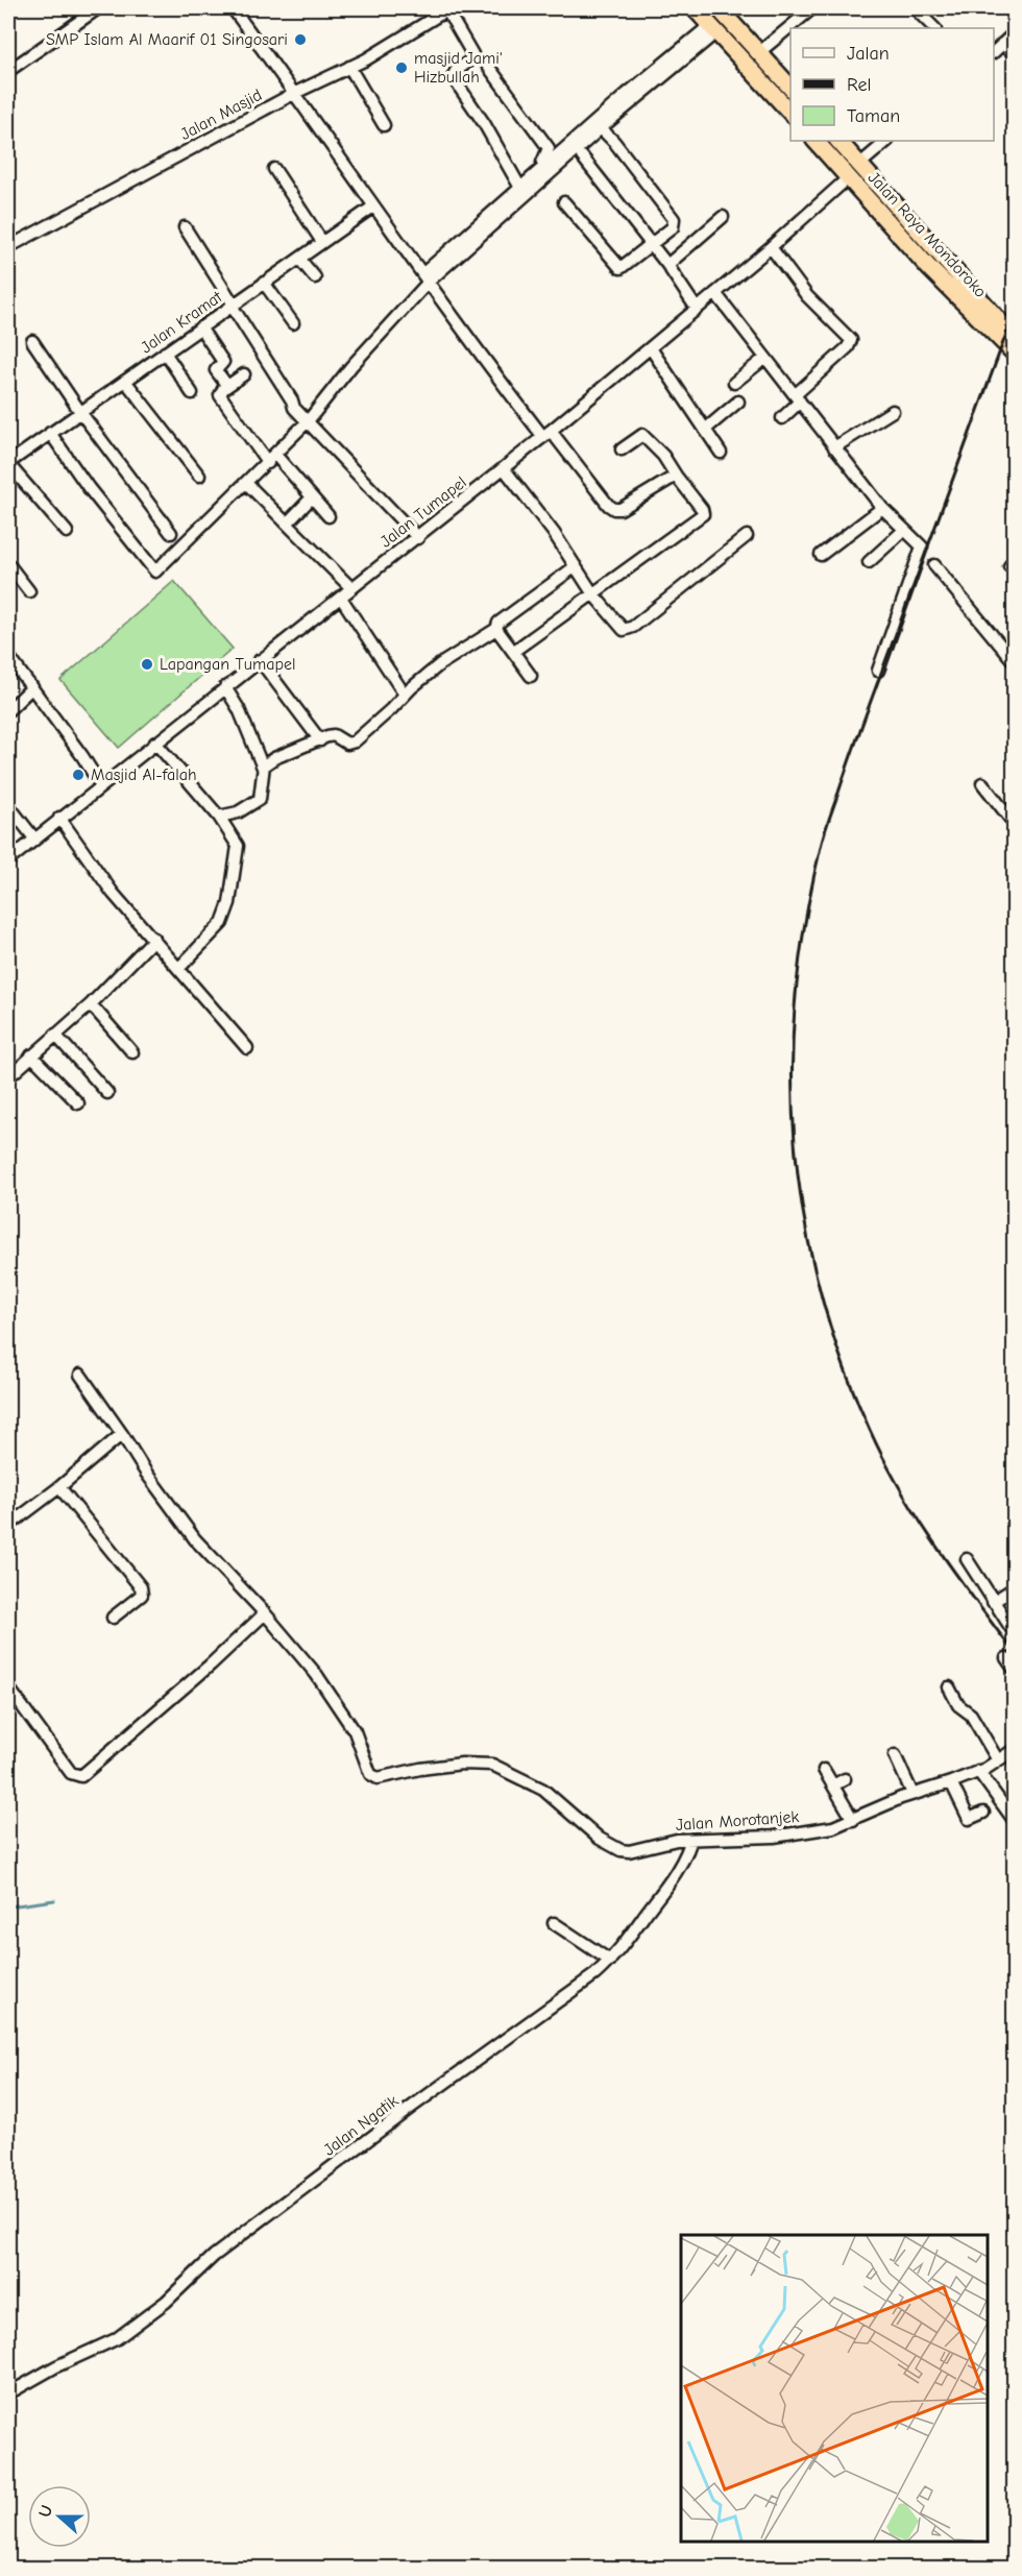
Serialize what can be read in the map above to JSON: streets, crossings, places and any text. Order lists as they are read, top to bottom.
{
  "streets": {
    "highway": ["Jalan Raya Mondoroko"],
    "street": [
      "Jalan Masjid",
      "Jalan Kramat",
      "Jalan Tumapel",
      "Jalan Morotanjek",
      "Jalan Ngatik"
    ]
  },
  "crossings": [
    ["Jalan Raya Mondoroko", "Jalan Tumapel"],
    ["Jalan Morotanjek", "Jalan Ngatik"]
  ],
  "places": [
    "SMP Islam Al Maarif 01 Singosari",
    "masjid Jami' Hizbullah",
    "Lapangan Tumapel",
    "Masjid Al-falah"
  ],
  "legend": ["Jalan", "Rel", "Taman"],
  "north": "left"
}
